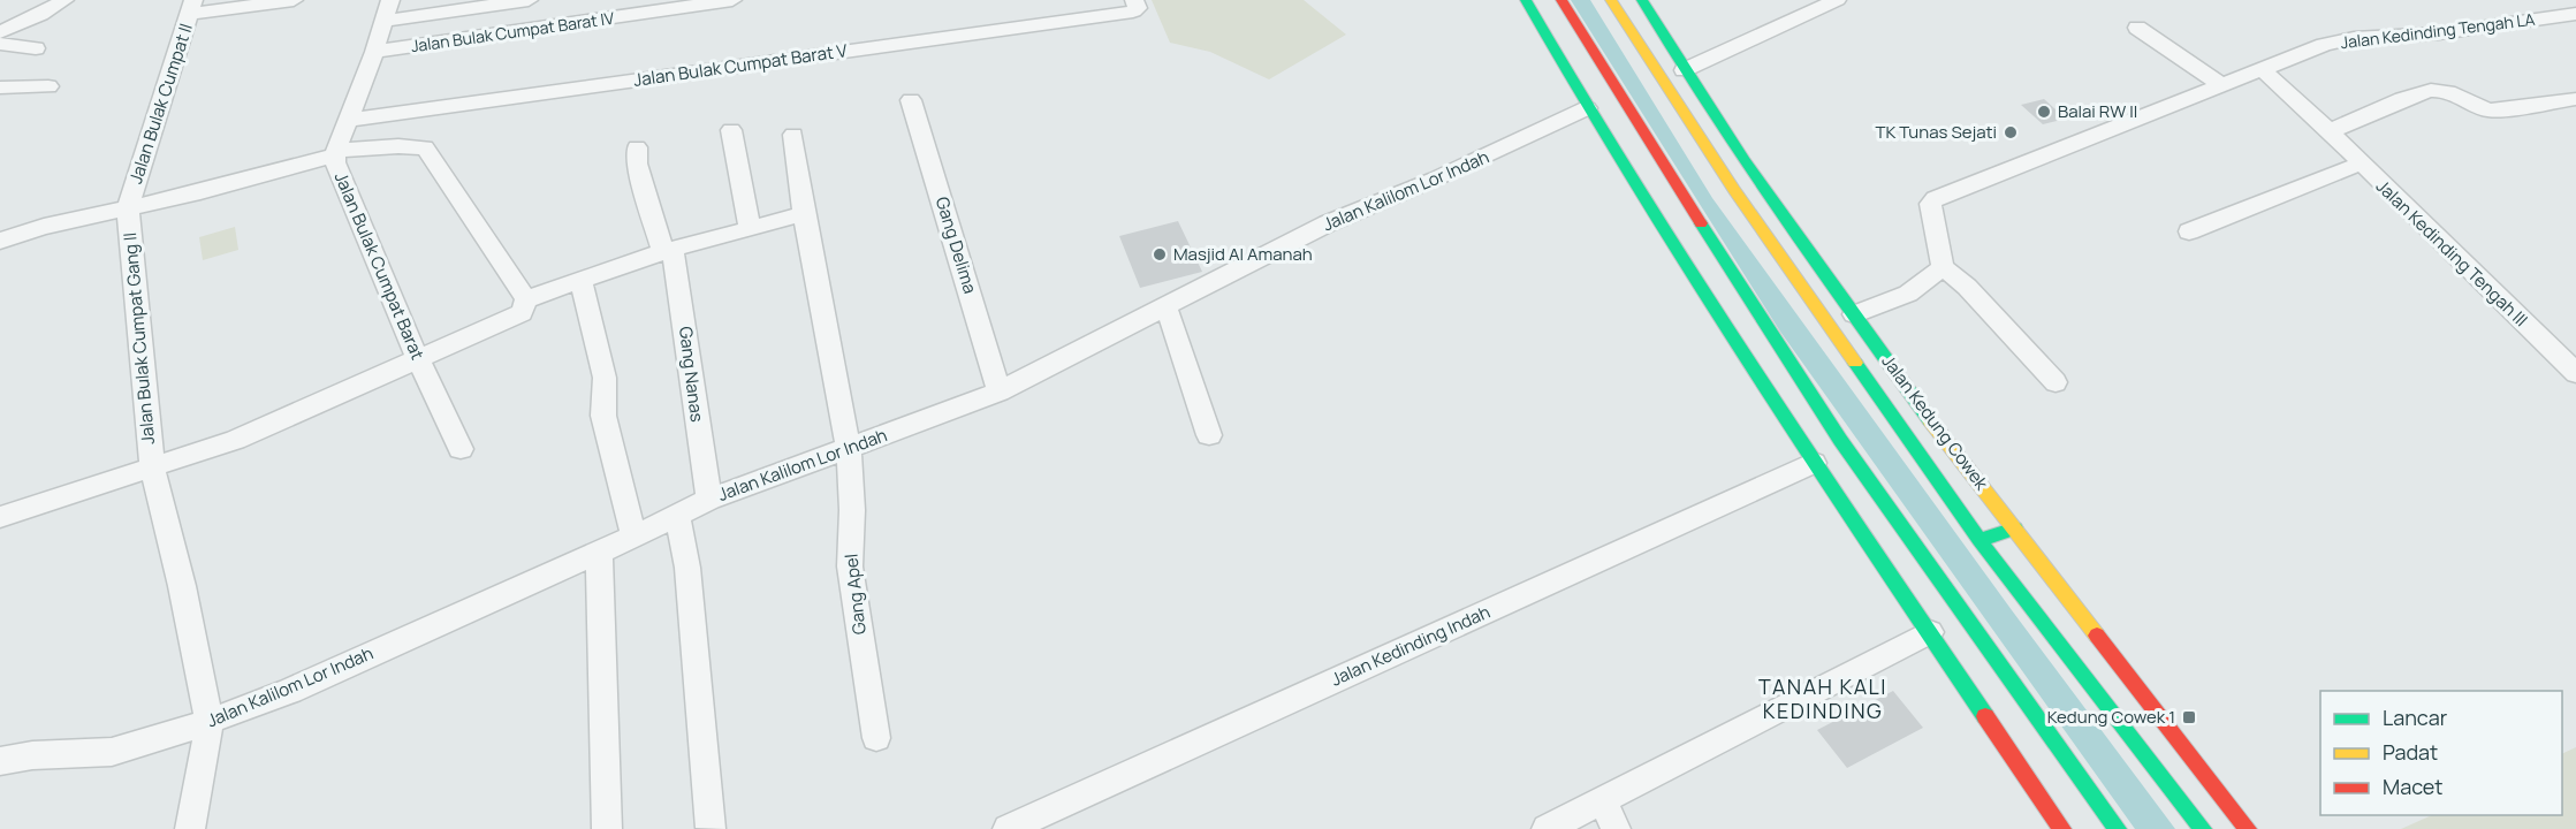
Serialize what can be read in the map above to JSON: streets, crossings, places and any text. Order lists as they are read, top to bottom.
{
  "streets": {
    "main road": ["Jalan Kedung Cowek"],
    "street": [
      "Jalan Kedinding Tengah LA",
      "Jalan Bulak Cumpat Barat IV",
      "Jalan Bulak Cumpat Barat V",
      "Jalan Bulak Cumpat II",
      "Jalan Kalilom Lor Indah",
      "Gang Delima",
      "Jalan Kedinding Tengah III",
      "Jalan Bulak Cumpat Barat",
      "Jalan Bulak Cumpat Gang II",
      "Gang Nanas",
      "Gang Apel",
      "Jalan Kedinding Indah"
    ]
  },
  "crossings": [
    ["Jalan Kedinding Tengah LA", "Jalan Kedinding Tengah III"],
    ["Jalan Bulak Cumpat Barat IV", "Jalan Bulak Cumpat Barat"],
    ["Jalan Bulak Cumpat Barat V", "Jalan Bulak Cumpat Barat"],
    ["Jalan Bulak Cumpat II", "Jalan Bulak Cumpat Gang II"],
    ["Jalan Kalilom Lor Indah", "Gang Delima"],
    ["Jalan Kalilom Lor Indah", "Jalan Bulak Cumpat Gang II"],
    ["Jalan Kalilom Lor Indah", "Gang Nanas"],
    ["Jalan Kalilom Lor Indah", "Gang Apel"]
  ],
  "districts": ["TANAH KALI KEDINDING"],
  "places": {
    "other": ["Balai RW II", "TK Tunas Sejati", "Masjid Al Amanah"],
    "transit": ["Kedung Cowek 1"]
  },
  "legend": ["Lancar", "Padat", "Macet"]
}
